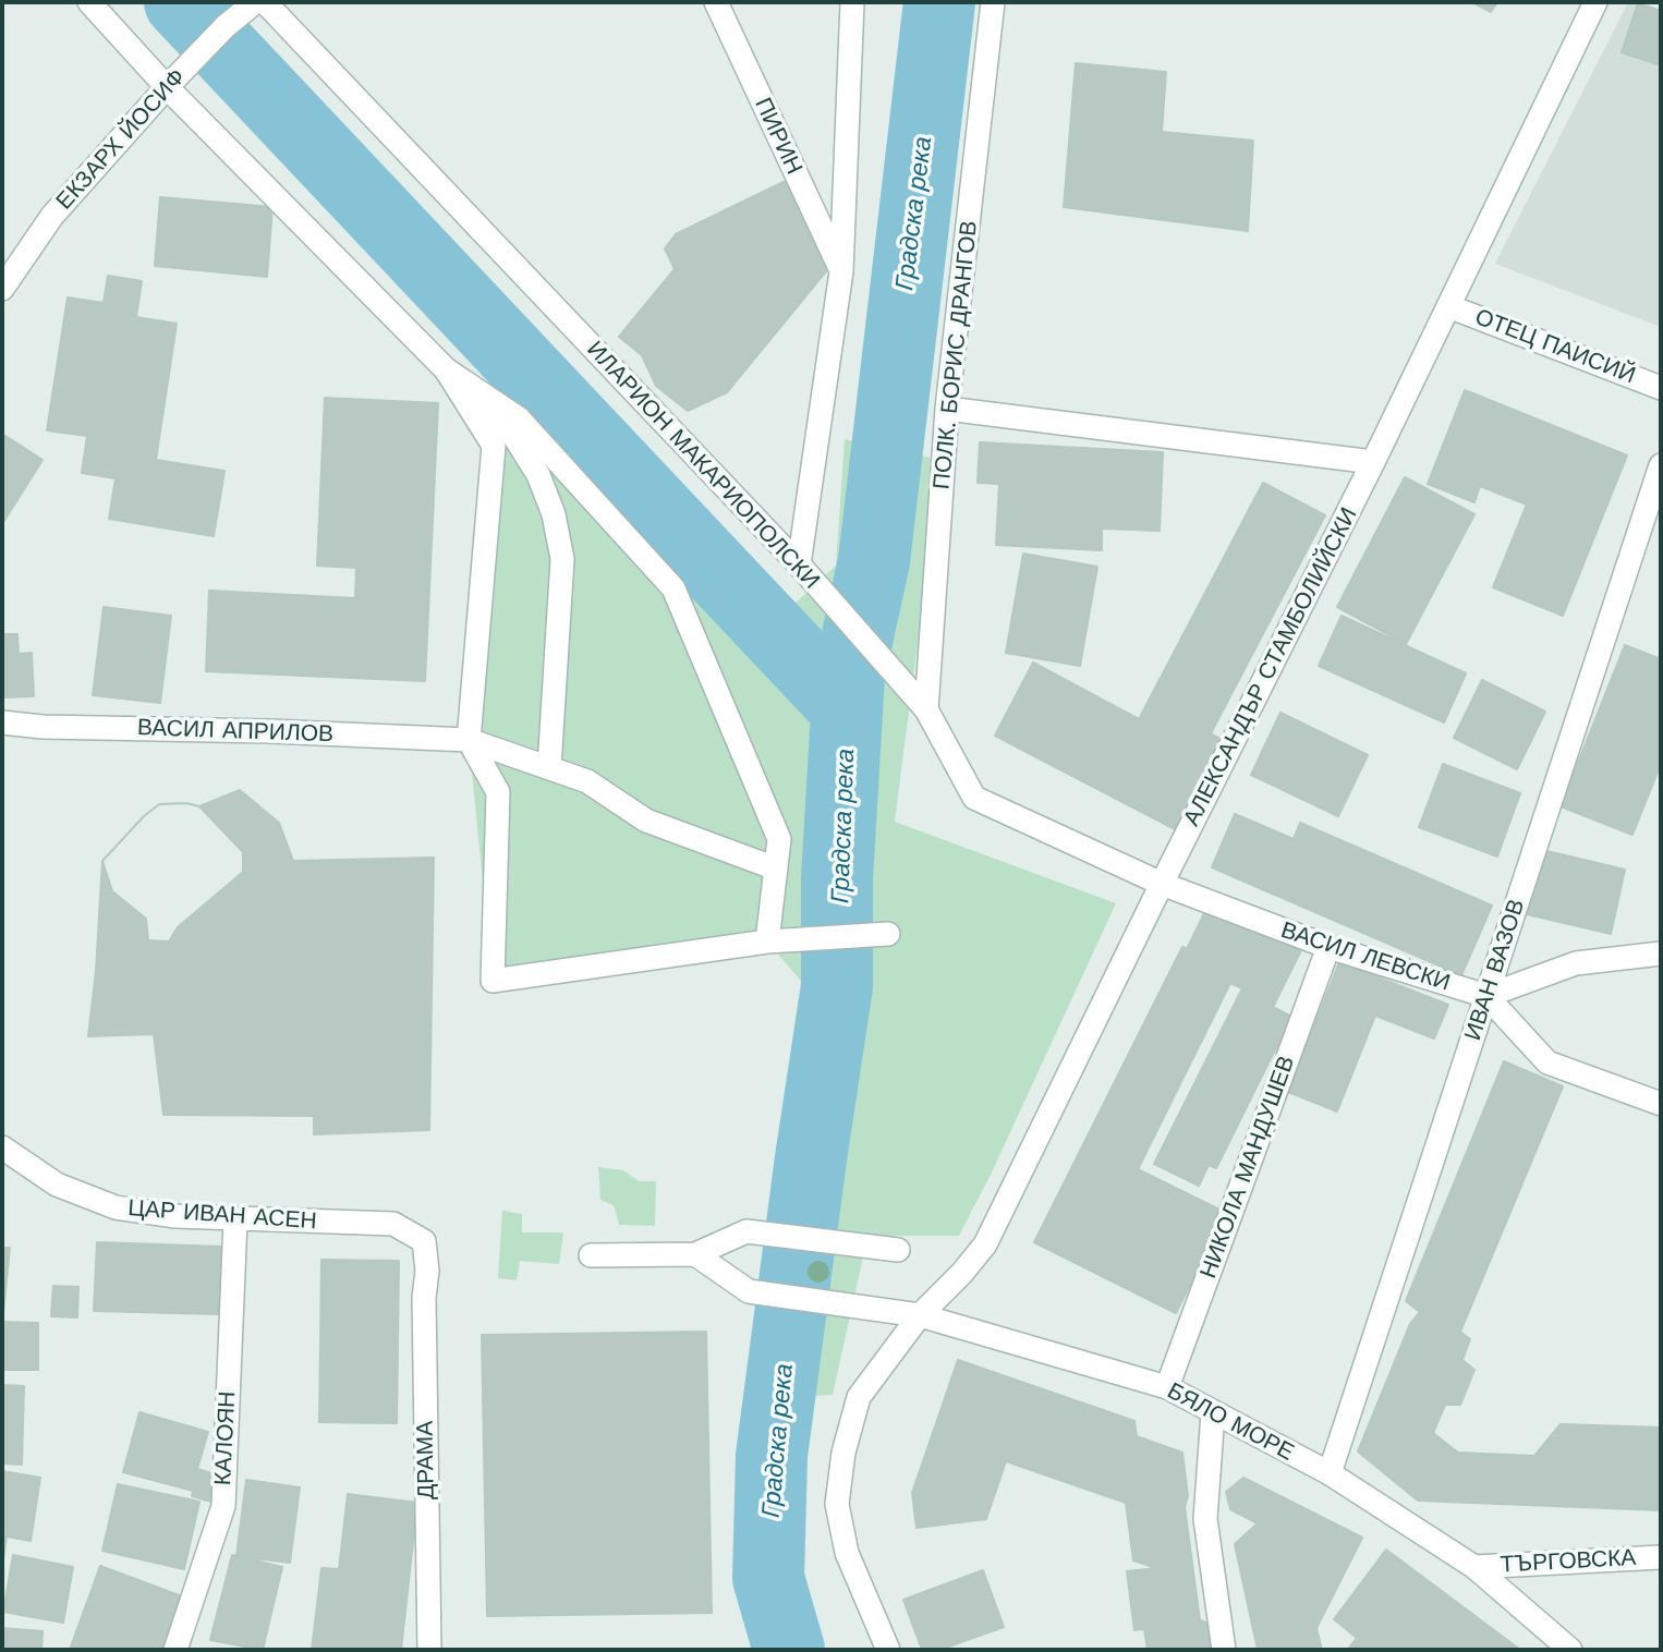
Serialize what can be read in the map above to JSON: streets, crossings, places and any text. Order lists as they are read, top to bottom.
{
  "streets": {
    "street": [
      "ПИРИН",
      "ЕКЗАРХ ЙОСИФ",
      "ОТЕЦ ПАИСИЙ",
      "ПОЛК. БОРИС ДРАНГОВ",
      "ИЛАРИОН МАКАРИОПОЛСКИ",
      "АЛЕКСАНДЪР СТАМБОЛИЙСКИ",
      "ВАСИЛ АПРИЛОВ",
      "ВАСИЛ ЛЕВСКИ",
      "ИВАН ВАЗОВ",
      "НИКОЛА МАНДУШЕВ",
      "ЦАР ИВАН АСЕН",
      "БЯЛО МОРЕ",
      "КАЛОЯН",
      "ДРАМА",
      "ТЪРГОВСКА"
    ]
  },
  "crossings": [
    ["ОТЕЦ ПАИСИЙ", "АЛЕКСАНДЪР СТАМБОЛИЙСКИ"],
    ["ПОЛК. БОРИС ДРАНГОВ", "ИЛАРИОН МАКАРИОПОЛСКИ"],
    ["ИЛАРИОН МАКАРИОПОЛСКИ", "АЛЕКСАНДЪР СТАМБОЛИЙСКИ"],
    ["ИЛАРИОН МАКАРИОПОЛСКИ", "ВАСИЛ ЛЕВСКИ"],
    ["АЛЕКСАНДЪР СТАМБОЛИЙСКИ", "ВАСИЛ ЛЕВСКИ"],
    ["АЛЕКСАНДЪР СТАМБОЛИЙСКИ", "БЯЛО МОРЕ"],
    ["ВАСИЛ ЛЕВСКИ", "ИВАН ВАЗОВ"],
    ["ВАСИЛ ЛЕВСКИ", "НИКОЛА МАНДУШЕВ"],
    ["ИВАН ВАЗОВ", "БЯЛО МОРЕ"],
    ["НИКОЛА МАНДУШЕВ", "БЯЛО МОРЕ"],
    ["ЦАР ИВАН АСЕН", "КАЛОЯН"],
    ["ЦАР ИВАН АСЕН", "ДРАМА"],
    ["БЯЛО МОРЕ", "ТЪРГОВСКА"]
  ],
  "water": ["Градска река"]
}
